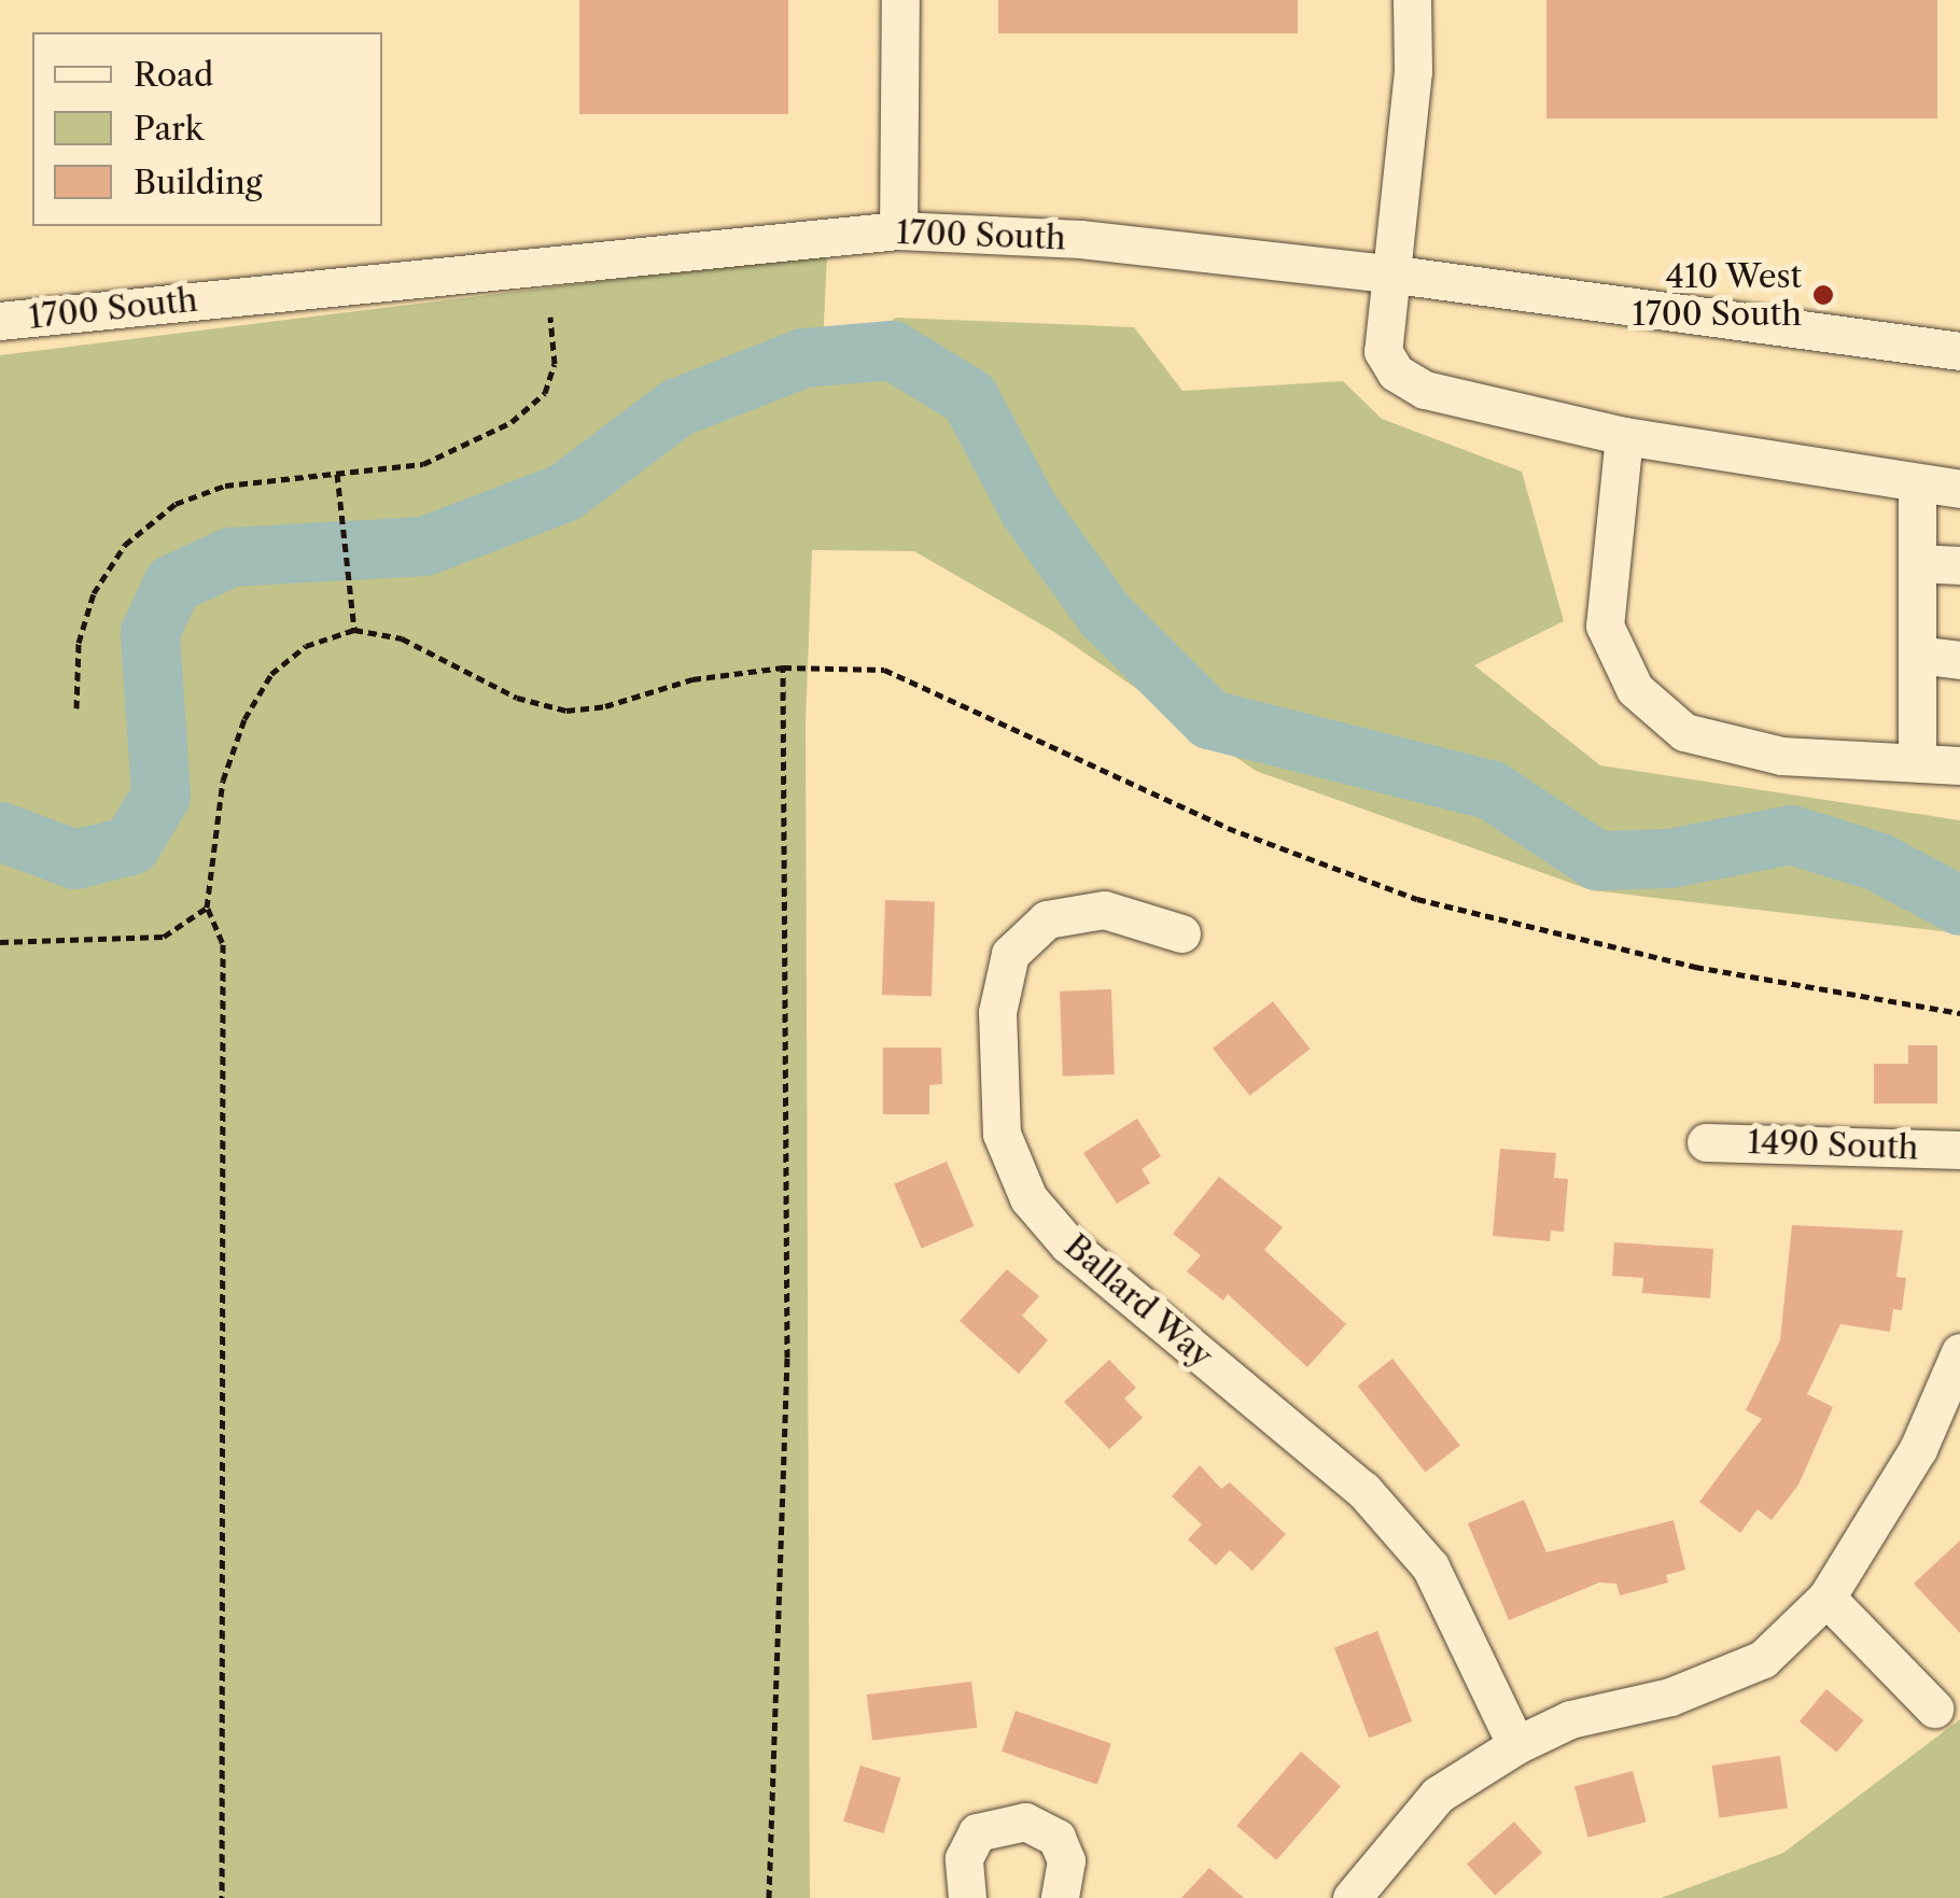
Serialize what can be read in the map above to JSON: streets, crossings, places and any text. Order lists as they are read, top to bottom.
{
  "streets": {
    "street": ["1700 South", "1490 South", "Ballard Way"]
  },
  "places": ["410 West 1700 South"],
  "legend": ["Road", "Park", "Building"]
}
